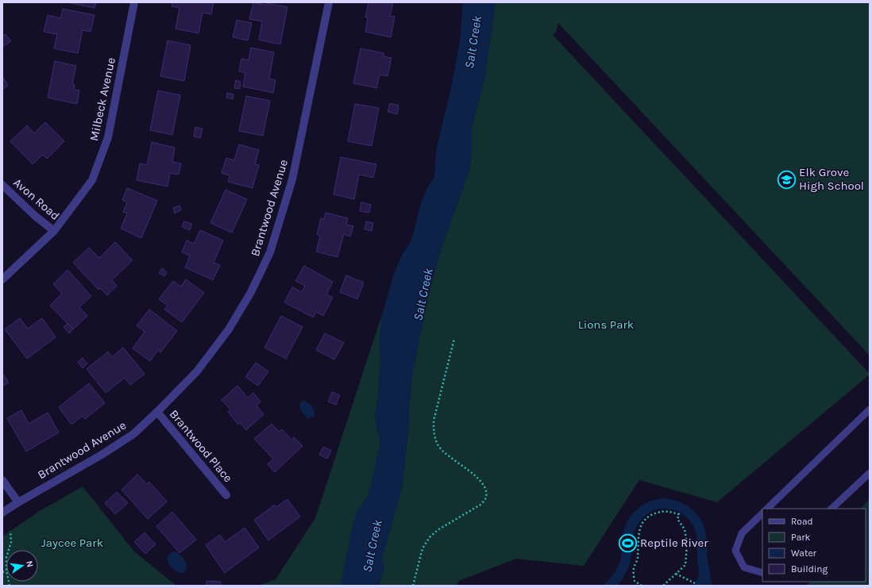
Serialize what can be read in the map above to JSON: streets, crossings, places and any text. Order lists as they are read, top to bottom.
{
  "streets": {
    "street": [
      "Milbeck Avenue",
      "Avon Road",
      "Brantwood Avenue",
      "Brantwood Place"
    ]
  },
  "crossings": [
    ["Milbeck Avenue", "Avon Road"],
    ["Brantwood Avenue", "Brantwood Place"]
  ],
  "water": ["Salt Creek"],
  "parks": ["Lions Park", "Jaycee Park"],
  "places": {
    "school or university": ["Elk Grove High School"],
    "sports": ["Reptile River"]
  },
  "legend": [
    "Road",
    "Park",
    "Water",
    "Building"
  ],
  "north": "right"
}
